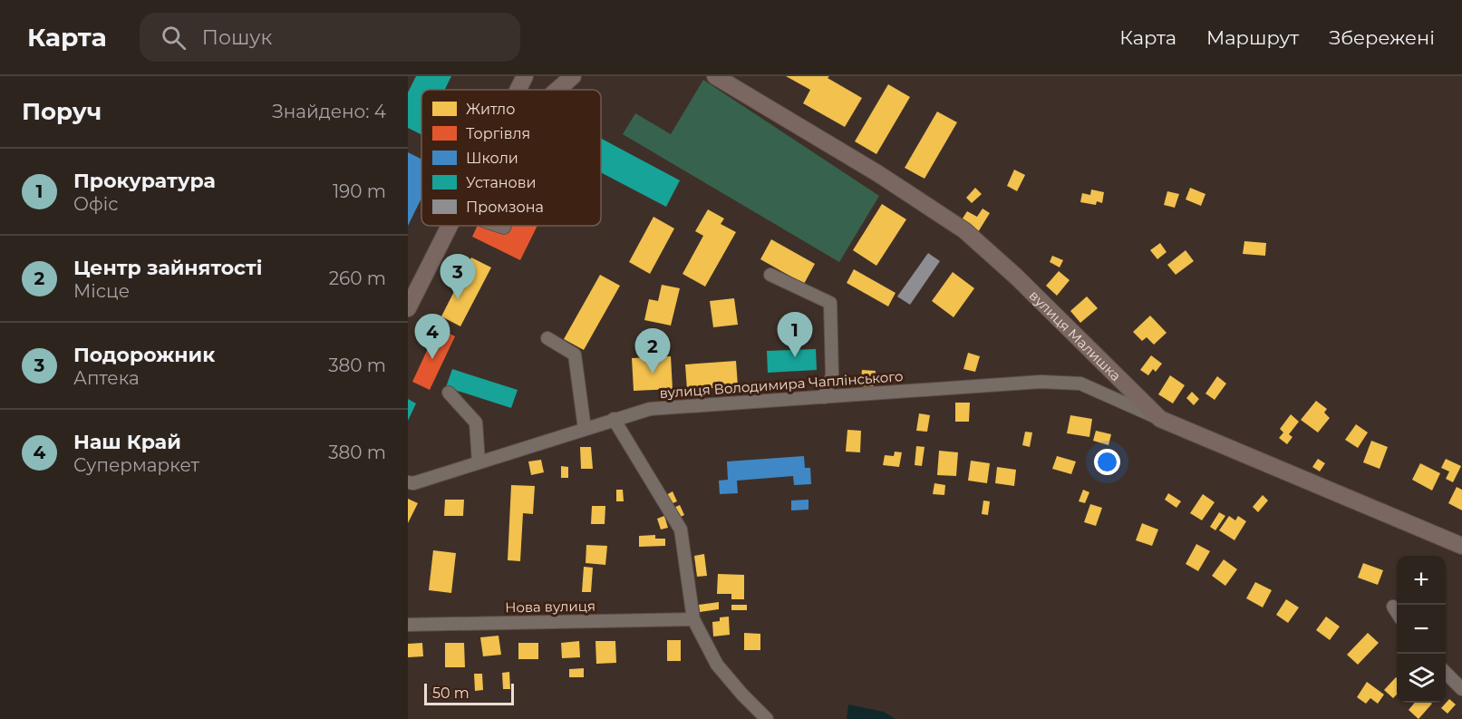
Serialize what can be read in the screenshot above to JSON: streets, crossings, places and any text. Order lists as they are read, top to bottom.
{
  "streets": {
    "main road": ["вулиця Малишка"],
    "street": ["вулиця Володимира Чаплінського", "Нова вулиця"]
  },
  "crossings": [
    ["вулиця Малишка", "вулиця Володимира Чаплінського"]
  ],
  "legend": [
    "Житло",
    "Торгівля",
    "Школи",
    "Установи",
    "Промзона"
  ],
  "scale_bar": "50 m",
  "page": {
    "header": "Карта",
    "search": "Пошук",
    "nav": ["Карта", "Маршрут", "Збережені"],
    "heading": ["Поруч", "Знайдено: 4"],
    "list": [
      {
        "mark": "1",
        "name": "Прокуратура",
        "note": "Офіс",
        "value": "190 m"
      },
      {
        "mark": "2",
        "name": "Центр зайнятості",
        "note": "Місце",
        "value": "260 m"
      },
      {
        "mark": "3",
        "name": "Подорожник",
        "note": "Аптека",
        "value": "380 m"
      },
      {
        "mark": "4",
        "name": "Наш Край",
        "note": "Супермаркет",
        "value": "380 m"
      }
    ],
    "pins": [
      "3",
      "1",
      "4",
      "2"
    ],
    "map_buttons": ["+", "−"],
    "scale": "50 m"
  }
}
